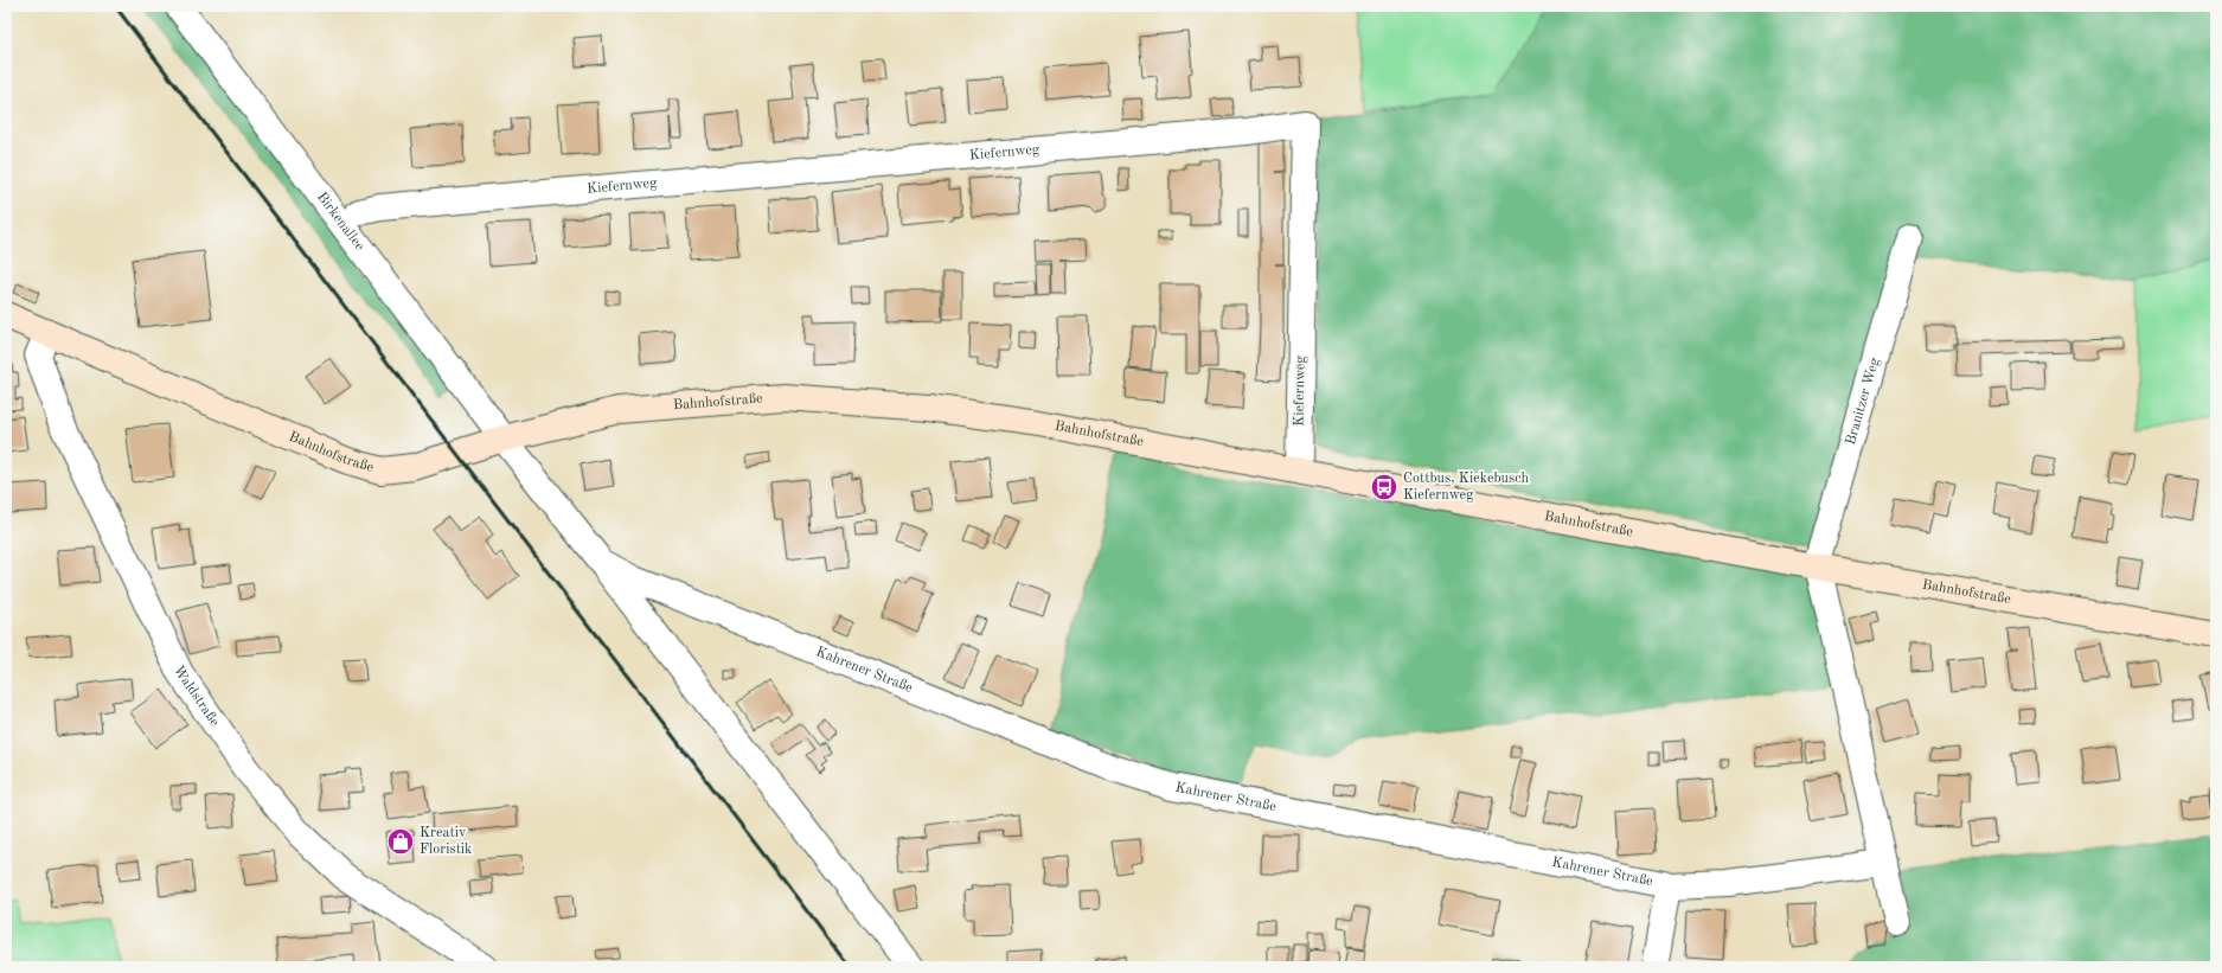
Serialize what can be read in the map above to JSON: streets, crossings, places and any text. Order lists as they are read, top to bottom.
{
  "streets": {
    "main road": ["Bahnhofstraße"],
    "street": [
      "Kiefernweg",
      "Birkenallee",
      "Branitzer Weg",
      "Kahrener Straße",
      "Waldstraße"
    ]
  },
  "crossings": [
    ["Kiefernweg", "Bahnhofstraße"],
    ["Birkenallee", "Bahnhofstraße"],
    ["Birkenallee", "Kahrener Straße"],
    ["Bahnhofstraße", "Branitzer Weg"],
    ["Bahnhofstraße", "Kahrener Straße"],
    ["Bahnhofstraße", "Waldstraße"]
  ],
  "places": {
    "bus stop": ["Cottbus, Kiekebusch Kiefernweg"],
    "shop": ["Kreativ Floristik"]
  }
}
